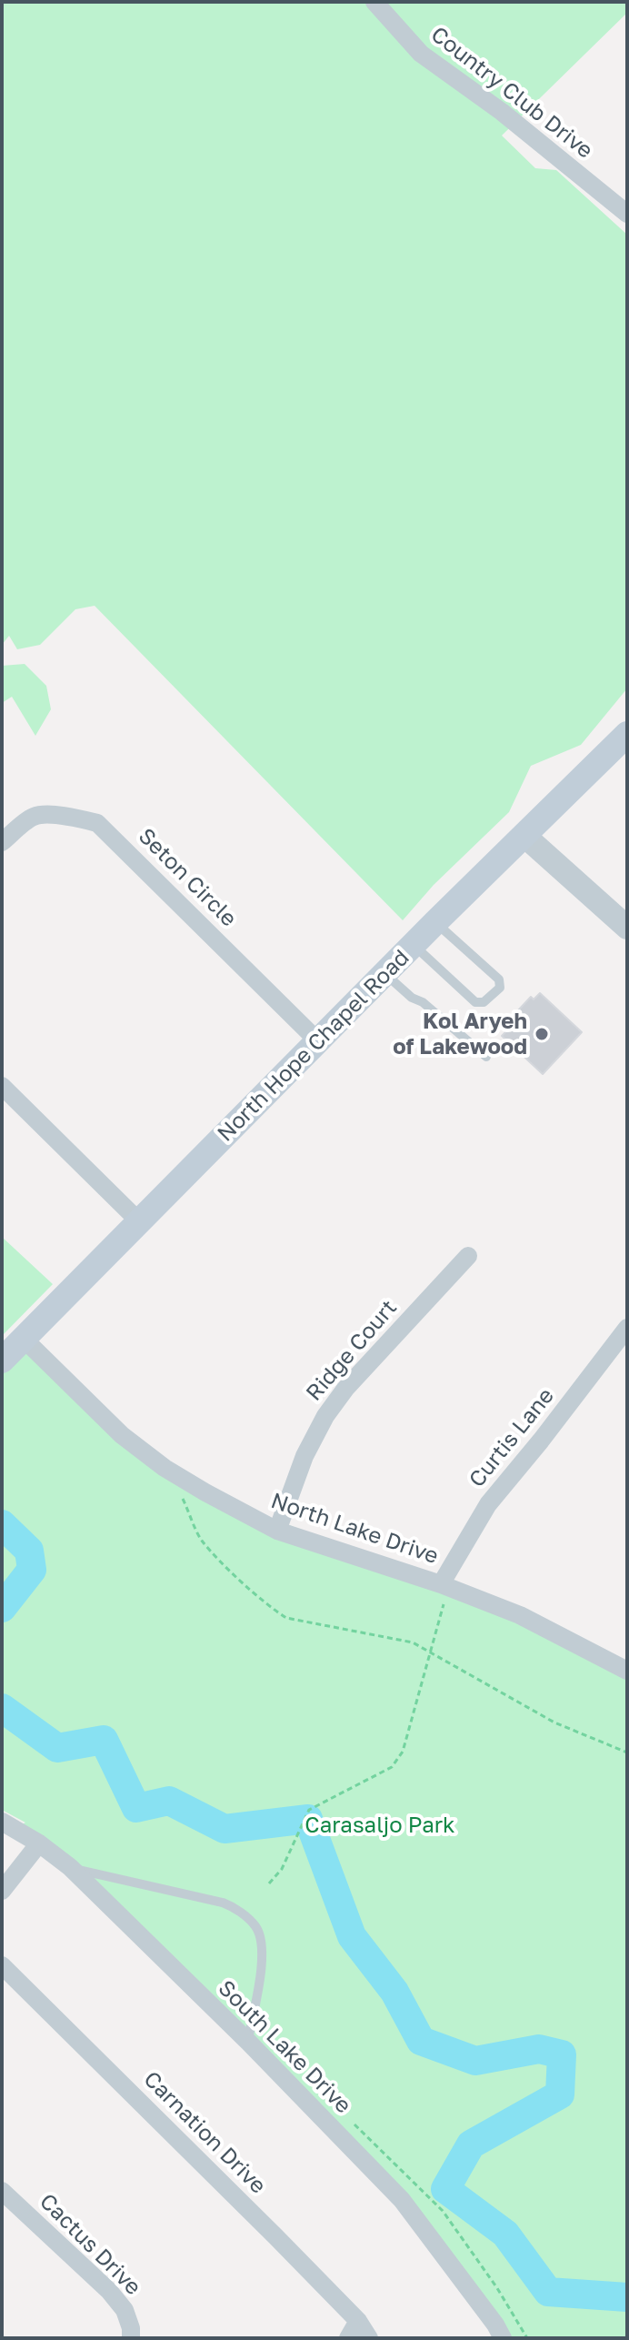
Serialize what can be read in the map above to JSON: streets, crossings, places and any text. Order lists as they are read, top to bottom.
{
  "streets": {
    "main road": ["North Hope Chapel Road"],
    "street": [
      "Country Club Drive",
      "Seton Circle",
      "Ridge Court",
      "Curtis Lane",
      "North Lake Drive",
      "South Lake Drive",
      "Carnation Drive",
      "Cactus Drive"
    ]
  },
  "crossings": [
    ["Seton Circle", "North Hope Chapel Road"],
    ["North Hope Chapel Road", "North Lake Drive"],
    ["Ridge Court", "North Lake Drive"],
    ["Curtis Lane", "North Lake Drive"]
  ],
  "parks": ["Carasaljo Park"],
  "places": ["Kol Aryeh of Lakewood"]
}
